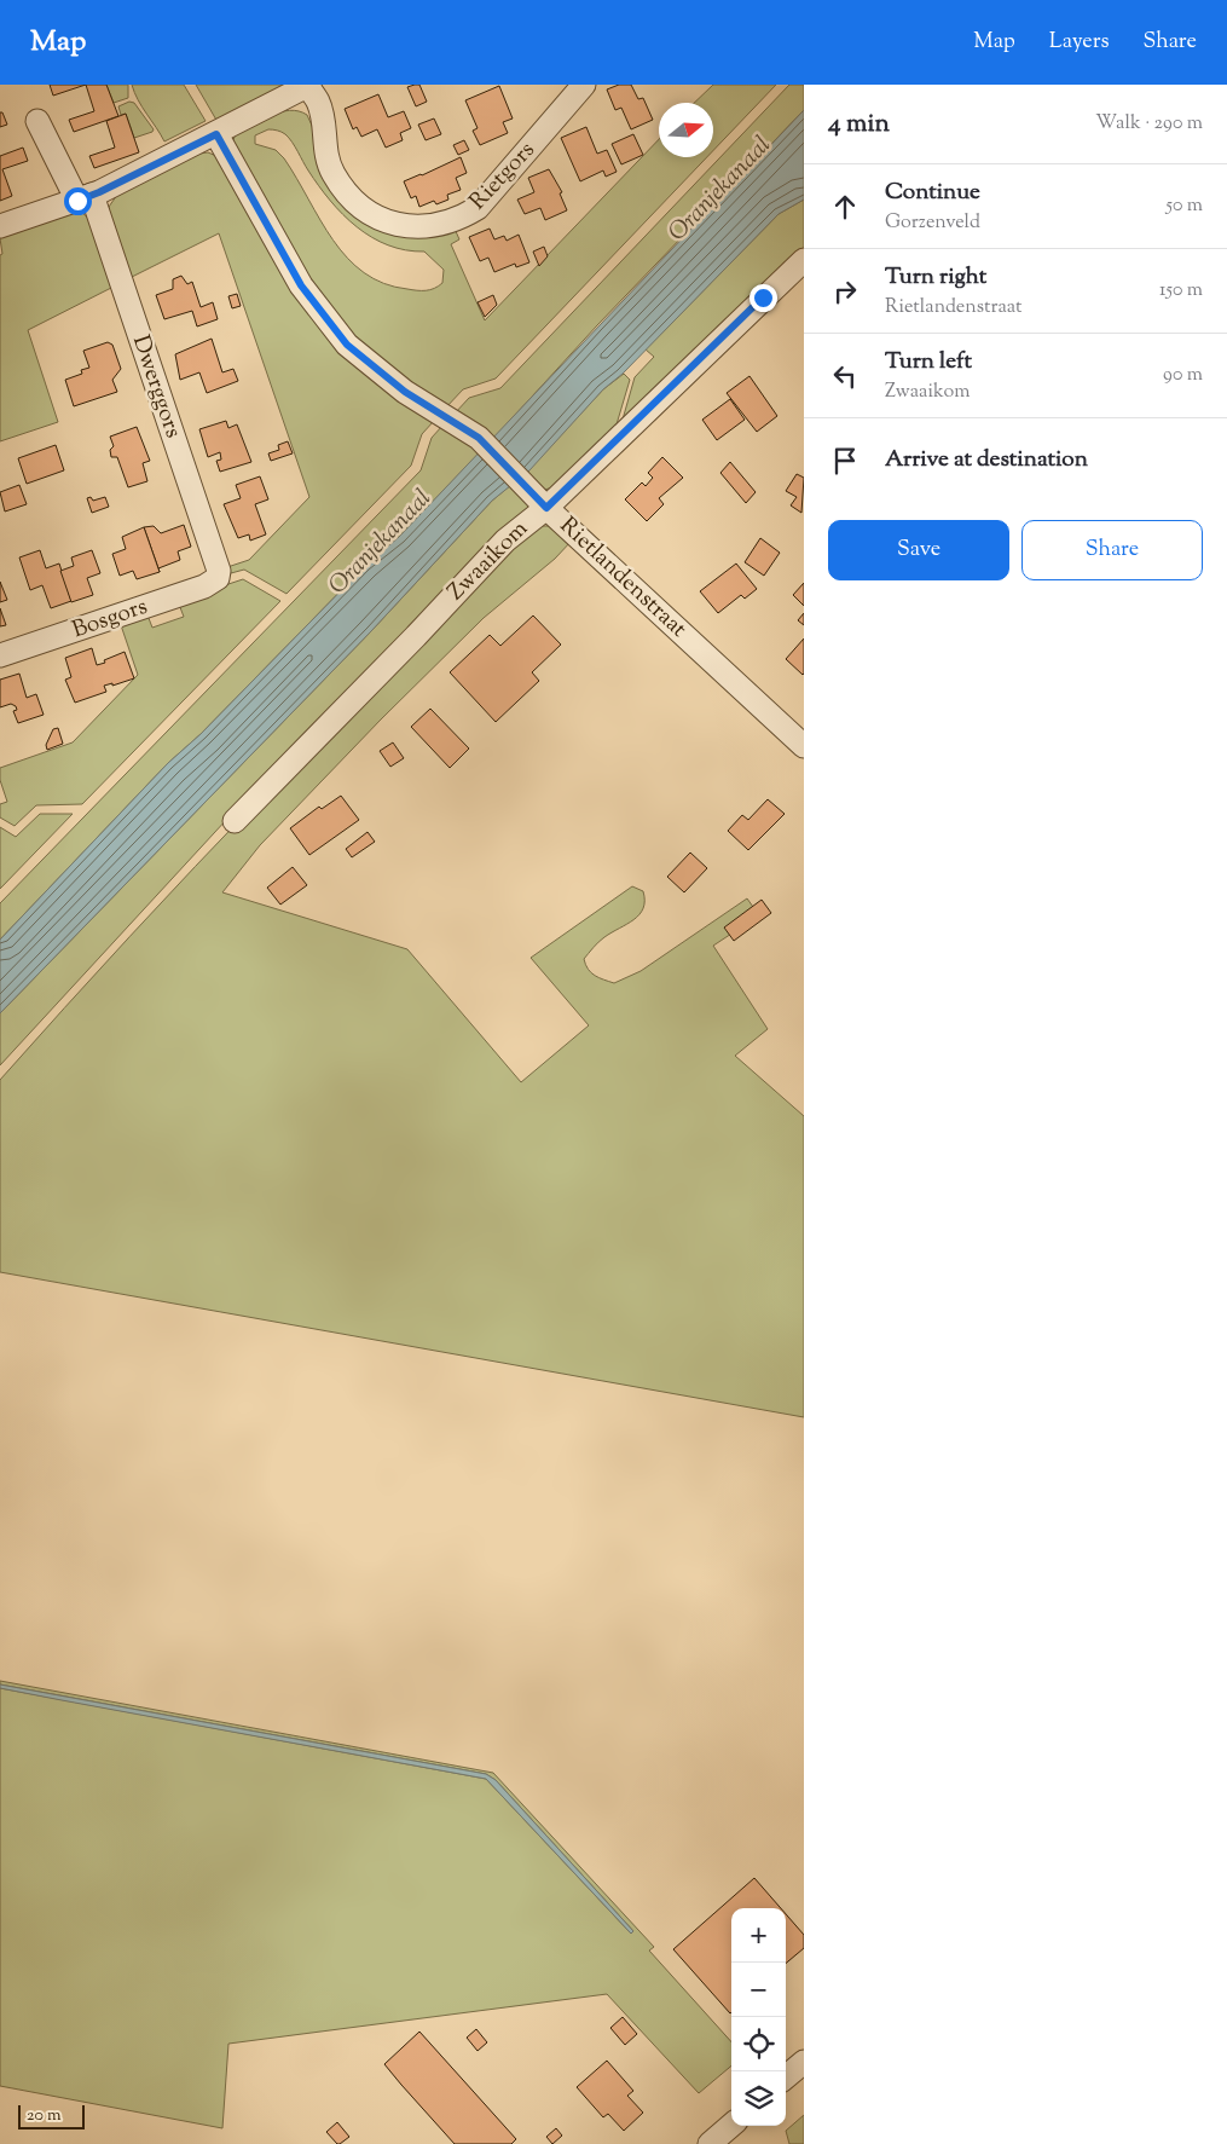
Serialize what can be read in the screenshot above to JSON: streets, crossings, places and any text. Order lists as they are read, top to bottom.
{
  "streets": {
    "street": [
      "Rietgors",
      "Dwerggors",
      "Zwaaikom",
      "Rietlandenstraat",
      "Bosgors"
    ]
  },
  "crossings": [
    ["Dwerggors", "Bosgors"],
    ["Zwaaikom", "Rietlandenstraat"]
  ],
  "water": ["Oranjekanaal"],
  "scale_bar": "20 m",
  "north": "right",
  "page": {
    "header": "Map",
    "nav": ["Map", "Layers", "Share"],
    "heading": ["4 min", "Walk · 290 m"],
    "list": [
      ["Continue", "Gorzenveld", "50 m"],
      ["Turn right", "Rietlandenstraat", "150 m"],
      ["Turn left", "Zwaaikom", "90 m"],
      "Arrive at destination"
    ],
    "buttons": ["Save", "Share"],
    "map_buttons": ["+", "−"],
    "scale": "20 m"
  }
}
